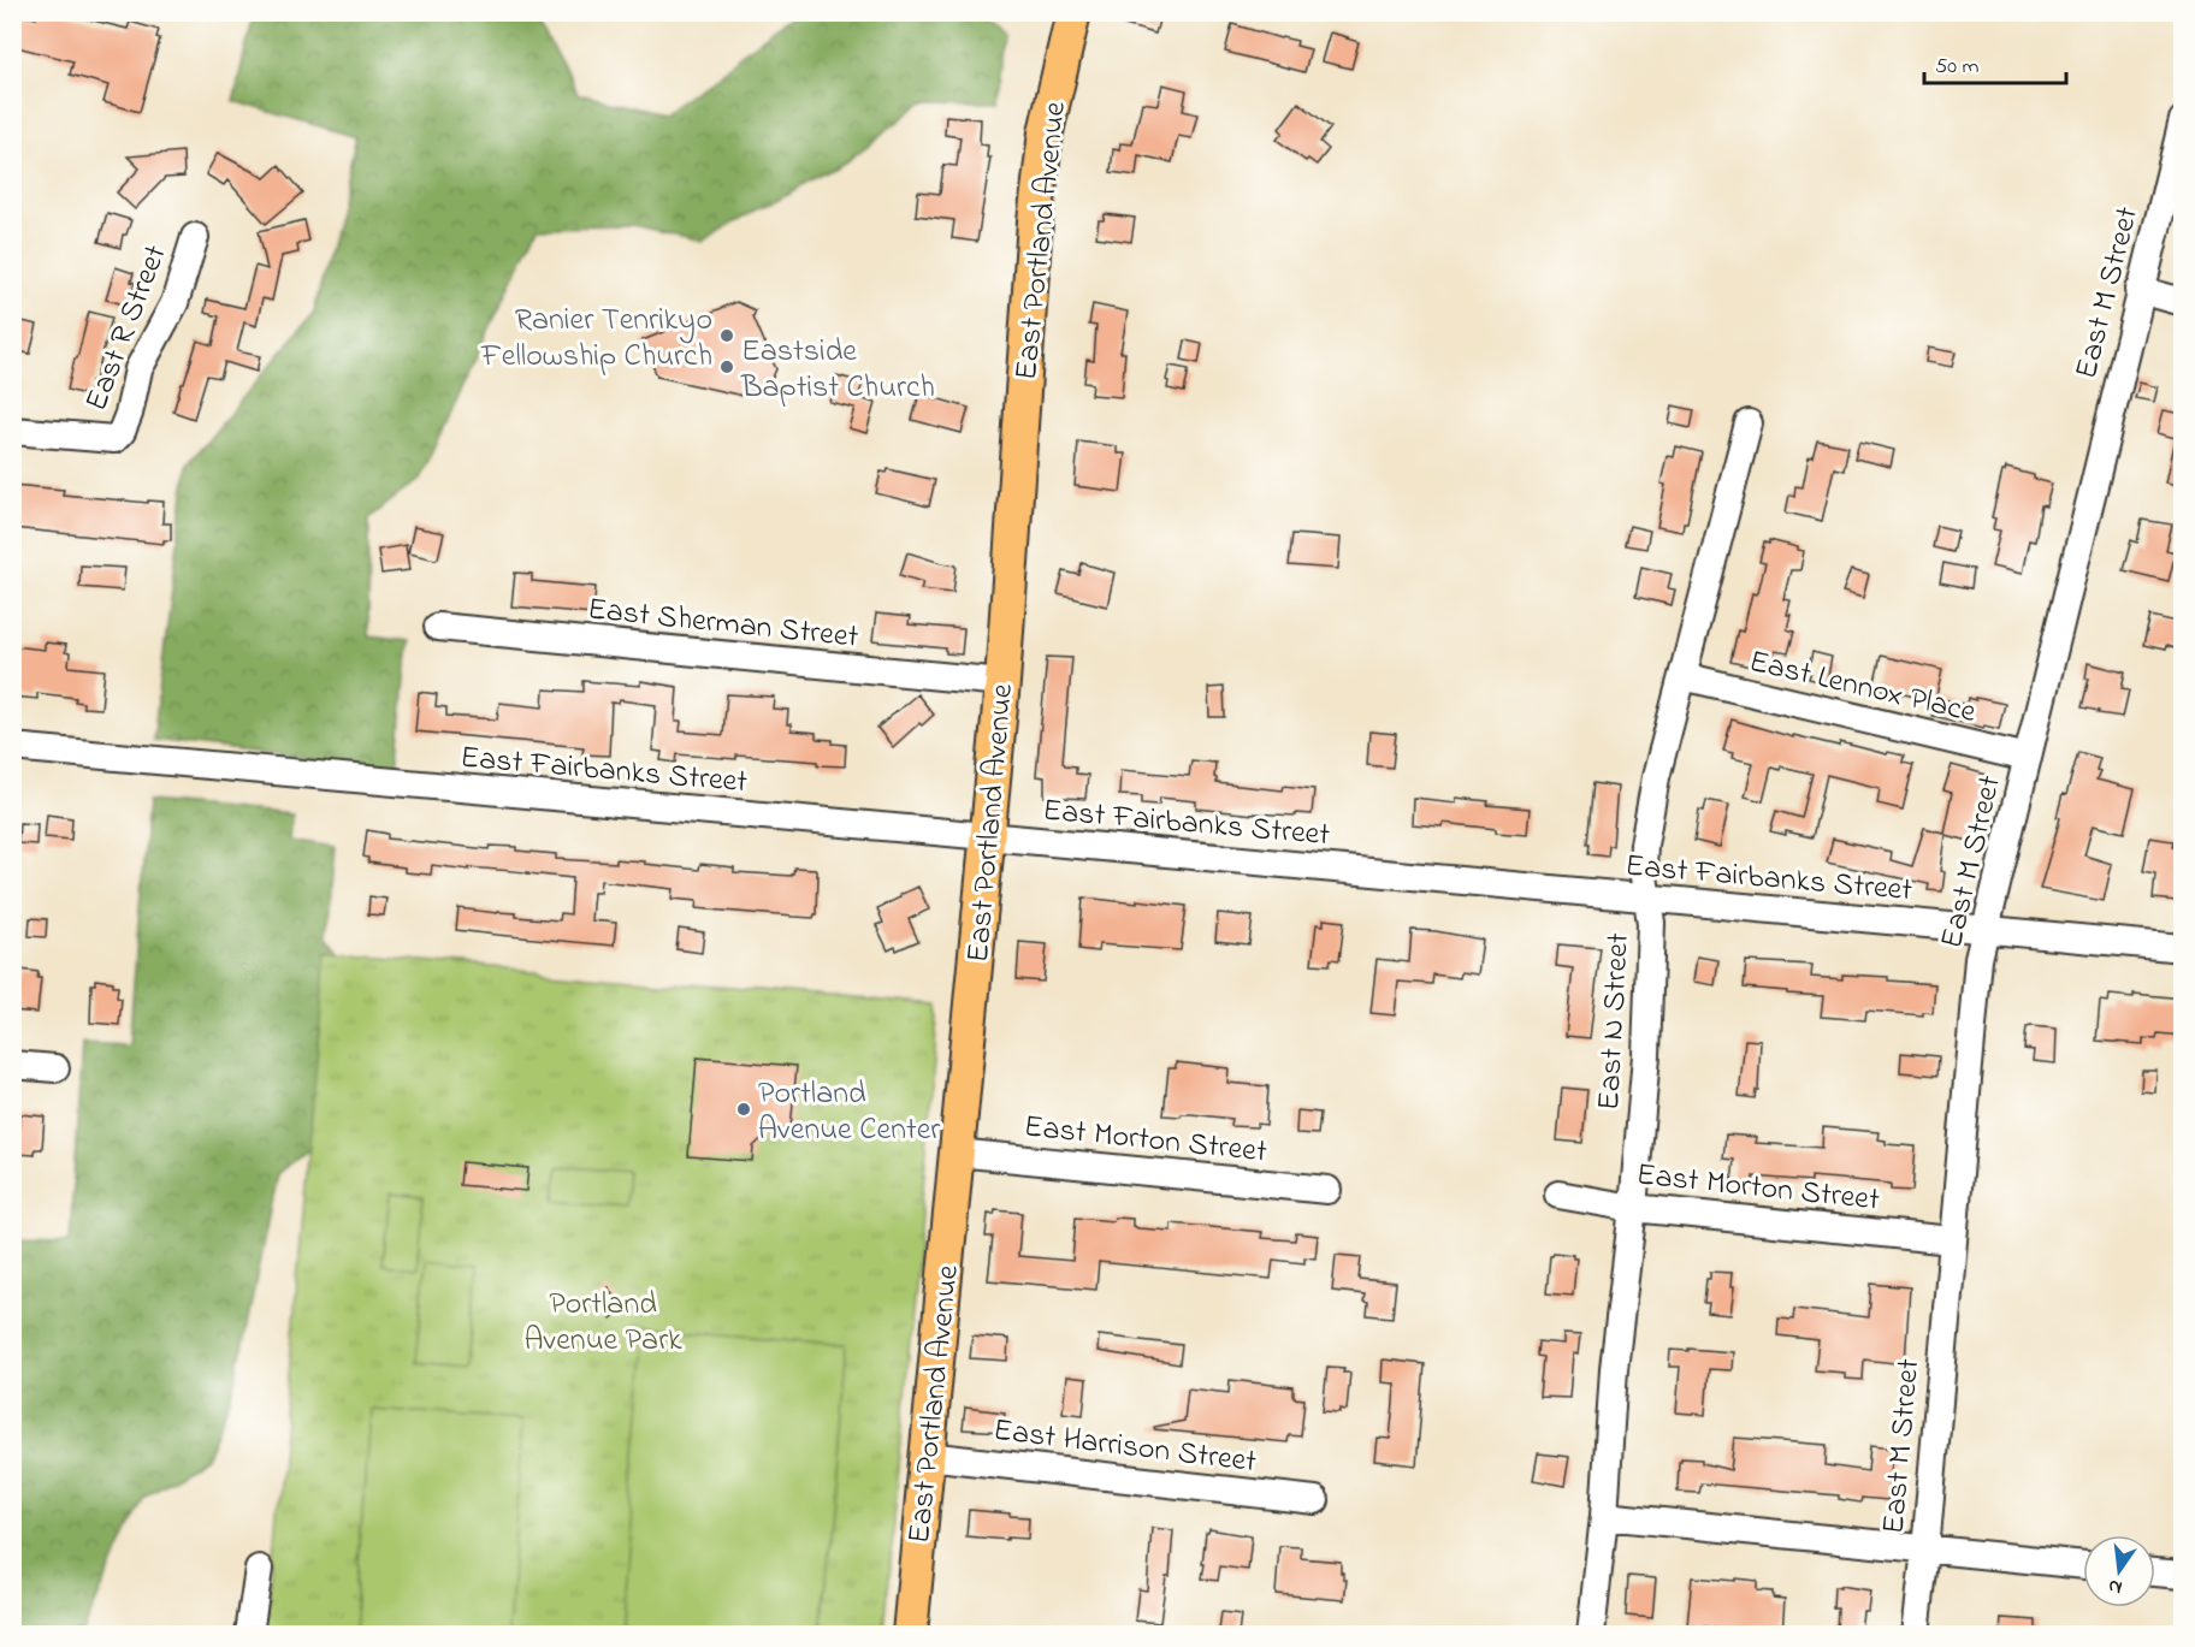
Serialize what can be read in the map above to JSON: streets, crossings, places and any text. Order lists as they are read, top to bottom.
{
  "streets": {
    "main road": ["East Portland Avenue"],
    "street": [
      "East M Street",
      "East R Street",
      "East Sherman Street",
      "East Lennox Place",
      "East Fairbanks Street",
      "East N Street",
      "East Morton Street",
      "East Harrison Street"
    ]
  },
  "crossings": [
    ["East Portland Avenue", "East Sherman Street"],
    ["East Portland Avenue", "East Fairbanks Street"],
    ["East Portland Avenue", "East Morton Street"],
    ["East Portland Avenue", "East Harrison Street"],
    ["East M Street", "East Lennox Place"],
    ["East M Street", "East Fairbanks Street"],
    ["East M Street", "East Morton Street"],
    ["East Lennox Place", "East N Street"],
    ["East Fairbanks Street", "East N Street"],
    ["East N Street", "East Morton Street"]
  ],
  "parks": ["Portland Avenue Park"],
  "places": ["Ranier Tenrikyo Fellowship Church", "Eastside Baptist Church", "Portland Avenue Center"],
  "scale_bar": "50 m",
  "north": "bottom"
}
